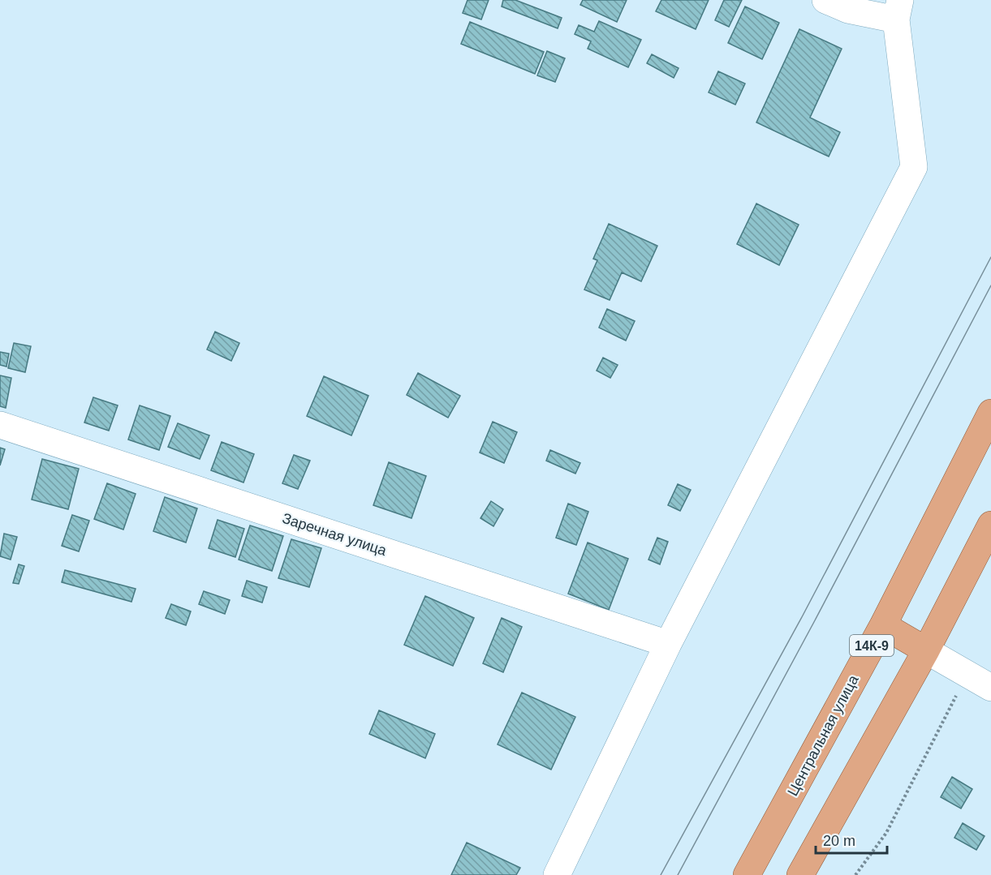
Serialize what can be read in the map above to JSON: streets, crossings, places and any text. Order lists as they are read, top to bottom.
{
  "streets": {
    "main road": ["14К-9", "Центральная улица"],
    "street": ["Заречная улица"]
  },
  "scale_bar": "20 m"
}
